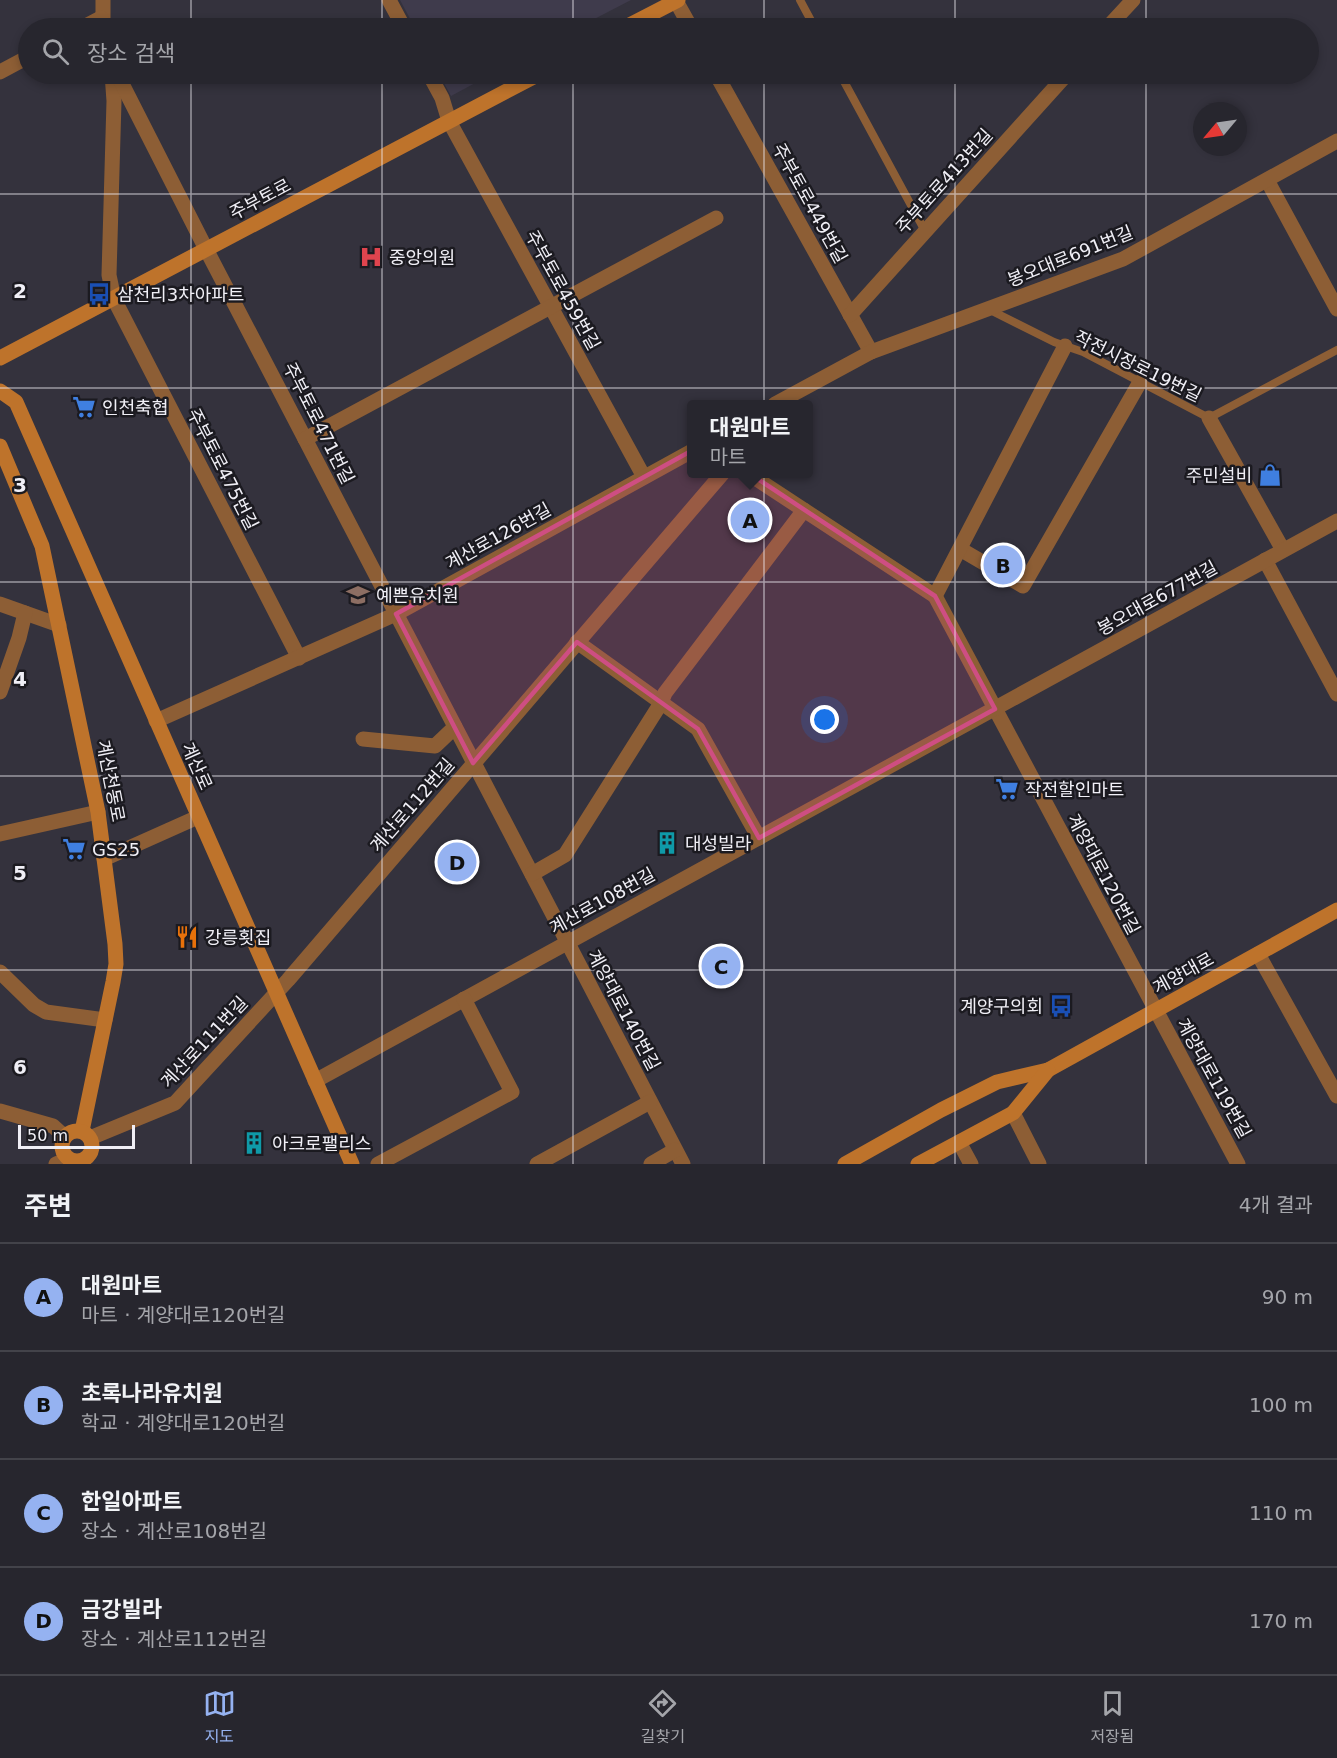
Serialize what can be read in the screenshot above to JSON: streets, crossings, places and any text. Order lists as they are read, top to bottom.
{
  "streets": {
    "street": [
      "주부토로413번길",
      "주부토로",
      "주부토로449번길",
      "봉오대로691번길",
      "주부토로459번길",
      "주부토로471번길",
      "주부토로475번길",
      "계산로126번길",
      "봉오대로677번길",
      "계산로",
      "계산천동로",
      "계산로112번길",
      "계양대로120번길",
      "계산로108번길",
      "계양대로",
      "계양대로140번길",
      "계산로111번길",
      "계양대로119번길"
    ],
    "lane": ["작전시장로19번길"]
  },
  "crossings": [
    ["주부토로413번길", "주부토로449번길"],
    ["주부토로", "주부토로459번길"],
    ["주부토로", "주부토로471번길"],
    ["주부토로", "주부토로475번길"],
    ["주부토로449번길", "봉오대로691번길"],
    ["봉오대로691번길", "작전시장로19번길"],
    ["주부토로459번길", "계산로126번길"],
    ["주부토로471번길", "계산로126번길"],
    ["주부토로471번길", "계양대로140번길"],
    ["주부토로475번길", "계산로126번길"],
    ["계산로126번길", "계산로"],
    ["계산로126번길", "계양대로140번길"],
    ["봉오대로677번길", "계양대로120번길"],
    ["봉오대로677번길", "계산로108번길"],
    ["계산로", "계산로112번길"],
    ["계산로", "계산로108번길"],
    ["계산로", "계산로111번길"],
    ["계산천동로", "계산로111번길"],
    ["계산로112번길", "계양대로140번길"],
    ["계산로112번길", "계산로111번길"],
    ["계양대로120번길", "계산로108번길"],
    ["계양대로120번길", "계양대로"],
    ["계양대로120번길", "계양대로119번길"],
    ["계산로108번길", "계양대로140번길"],
    ["계양대로", "계양대로119번길"]
  ],
  "places": {
    "hospital": ["중앙의원"],
    "bus stop": ["삼천리3차아파트", "계양구의회"],
    "supermarket": ["인천축협", "작전할인마트", "GS25"],
    "shop": ["주민설비"],
    "school or university": ["예쁜유치원"],
    "building": ["대성빌라", "아크로팰리스"],
    "restaurant": ["강릉횟집"]
  },
  "scale_bar": "50 m",
  "north": "bottom left",
  "page": {
    "search": "장소 검색",
    "popup": ["대원마트", "마트"],
    "pins": [
      "A",
      "B",
      "D",
      "C"
    ],
    "scale": "50 m",
    "heading": ["주변", "4개 결과"],
    "list": [
      {
        "mark": "A",
        "name": "대원마트",
        "note": "마트 · 계양대로120번길",
        "value": "90 m"
      },
      {
        "mark": "B",
        "name": "초록나라유치원",
        "note": "학교 · 계양대로120번길",
        "value": "100 m"
      },
      {
        "mark": "C",
        "name": "한일아파트",
        "note": "장소 · 계산로108번길",
        "value": "110 m"
      },
      {
        "mark": "D",
        "name": "금강빌라",
        "note": "장소 · 계산로112번길",
        "value": "170 m"
      }
    ],
    "nav": ["지도", "길찾기", "저장됨"]
  },
  "grid": {
    "rows": [
      "2",
      "3",
      "4",
      "5",
      "6"
    ]
  }
}
